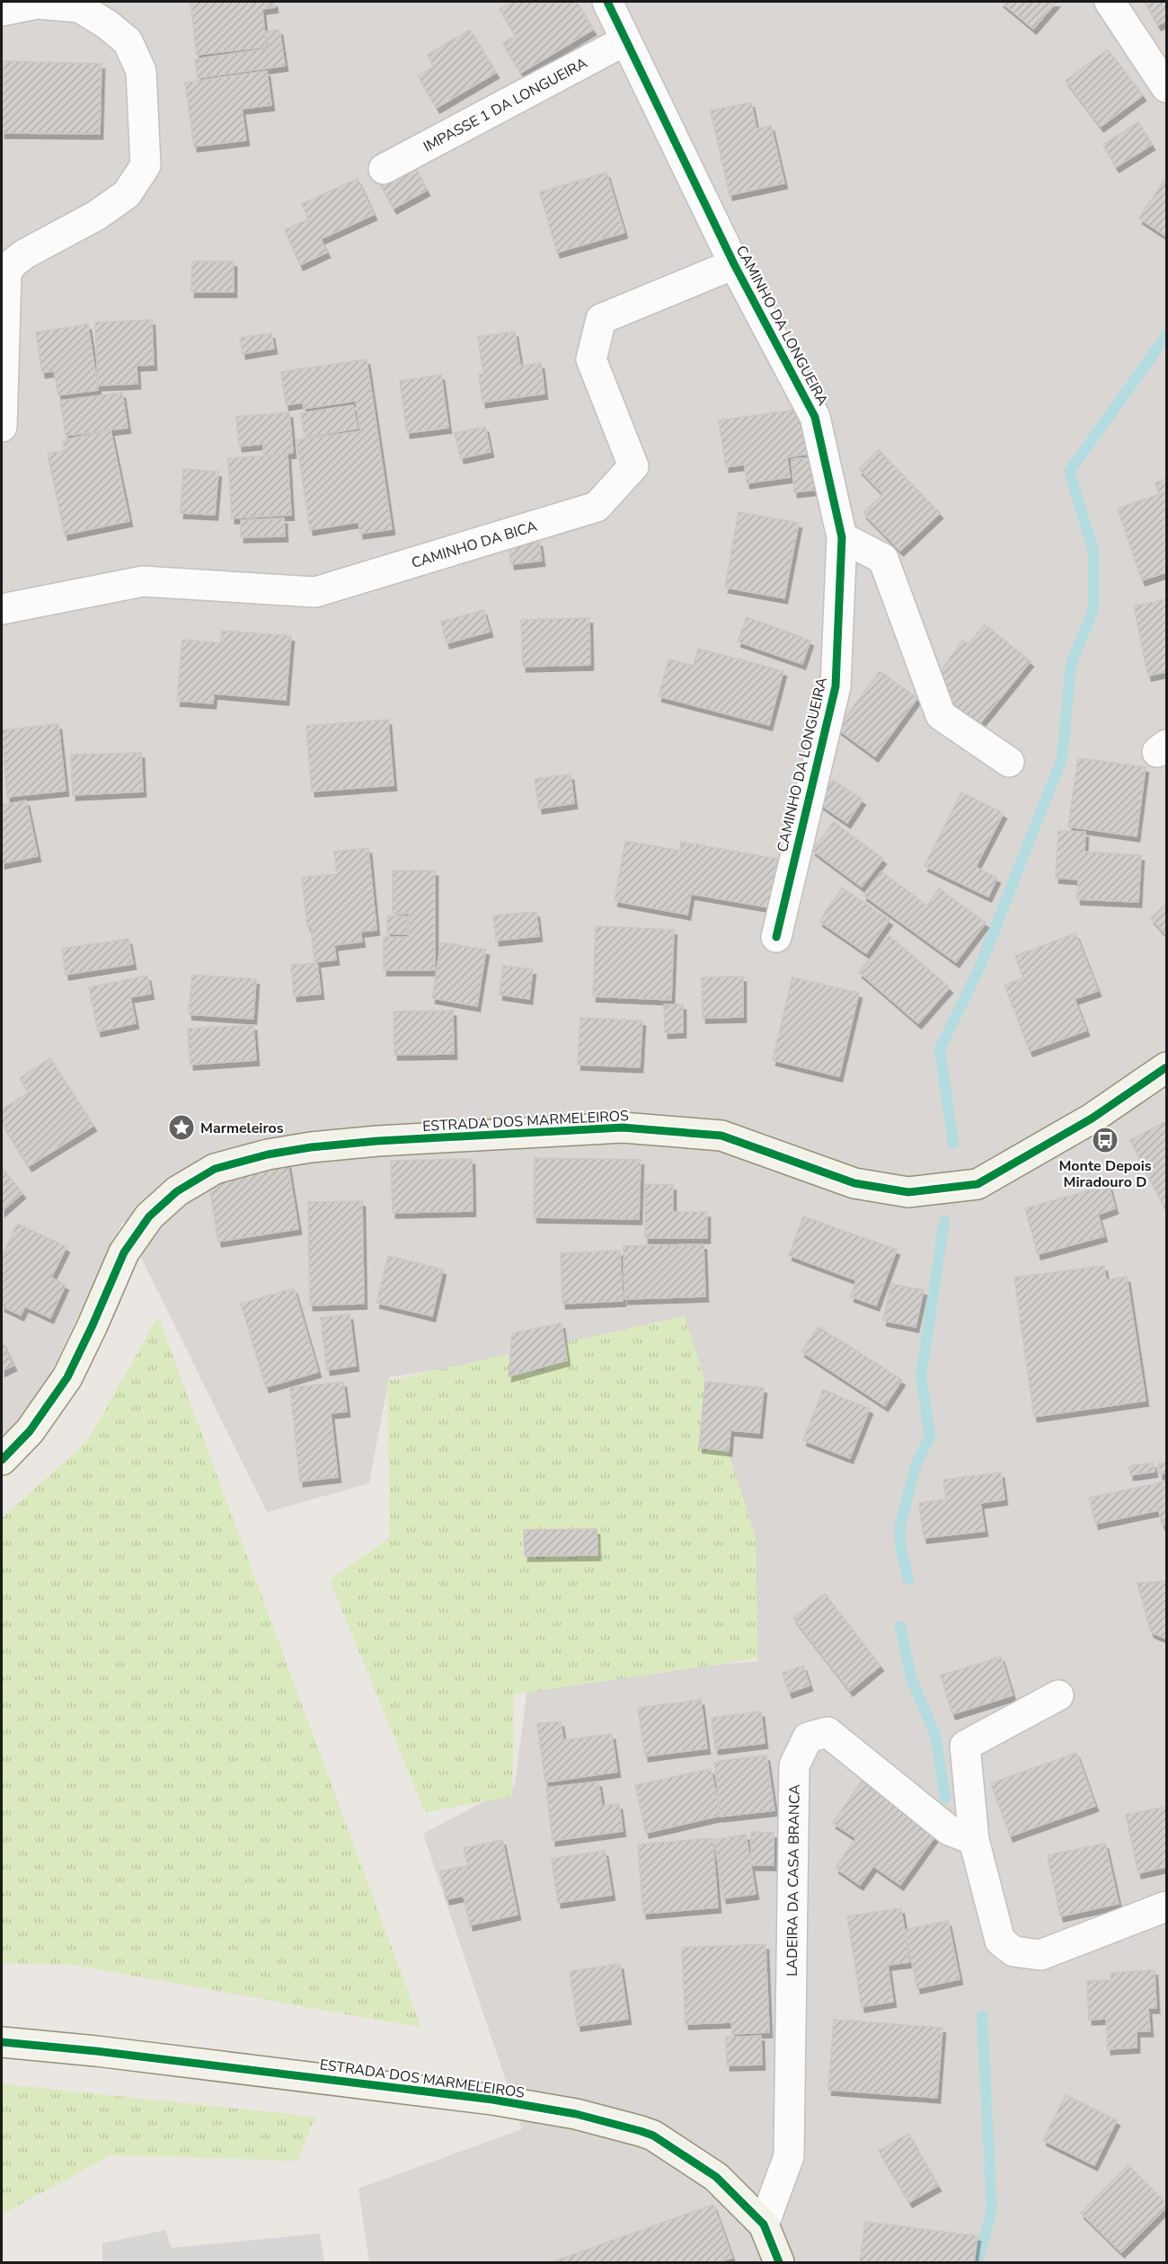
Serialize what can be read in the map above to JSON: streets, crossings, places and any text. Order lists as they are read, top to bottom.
{
  "streets": {
    "main road": ["ESTRADA DOS MARMELEIROS"],
    "street": [
      "IMPASSE 1 DA LONGUEIRA",
      "CAMINHO DA LONGUEIRA",
      "CAMINHO DA BICA",
      "LADEIRA DA CASA BRANCA"
    ]
  },
  "crossings": [
    ["IMPASSE 1 DA LONGUEIRA", "CAMINHO DA LONGUEIRA"],
    ["CAMINHO DA LONGUEIRA", "CAMINHO DA BICA"],
    ["ESTRADA DOS MARMELEIROS", "LADEIRA DA CASA BRANCA"]
  ],
  "places": {
    "place": ["Marmeleiros"],
    "bus stop": ["Monte Depois Miradouro D"]
  }
}
